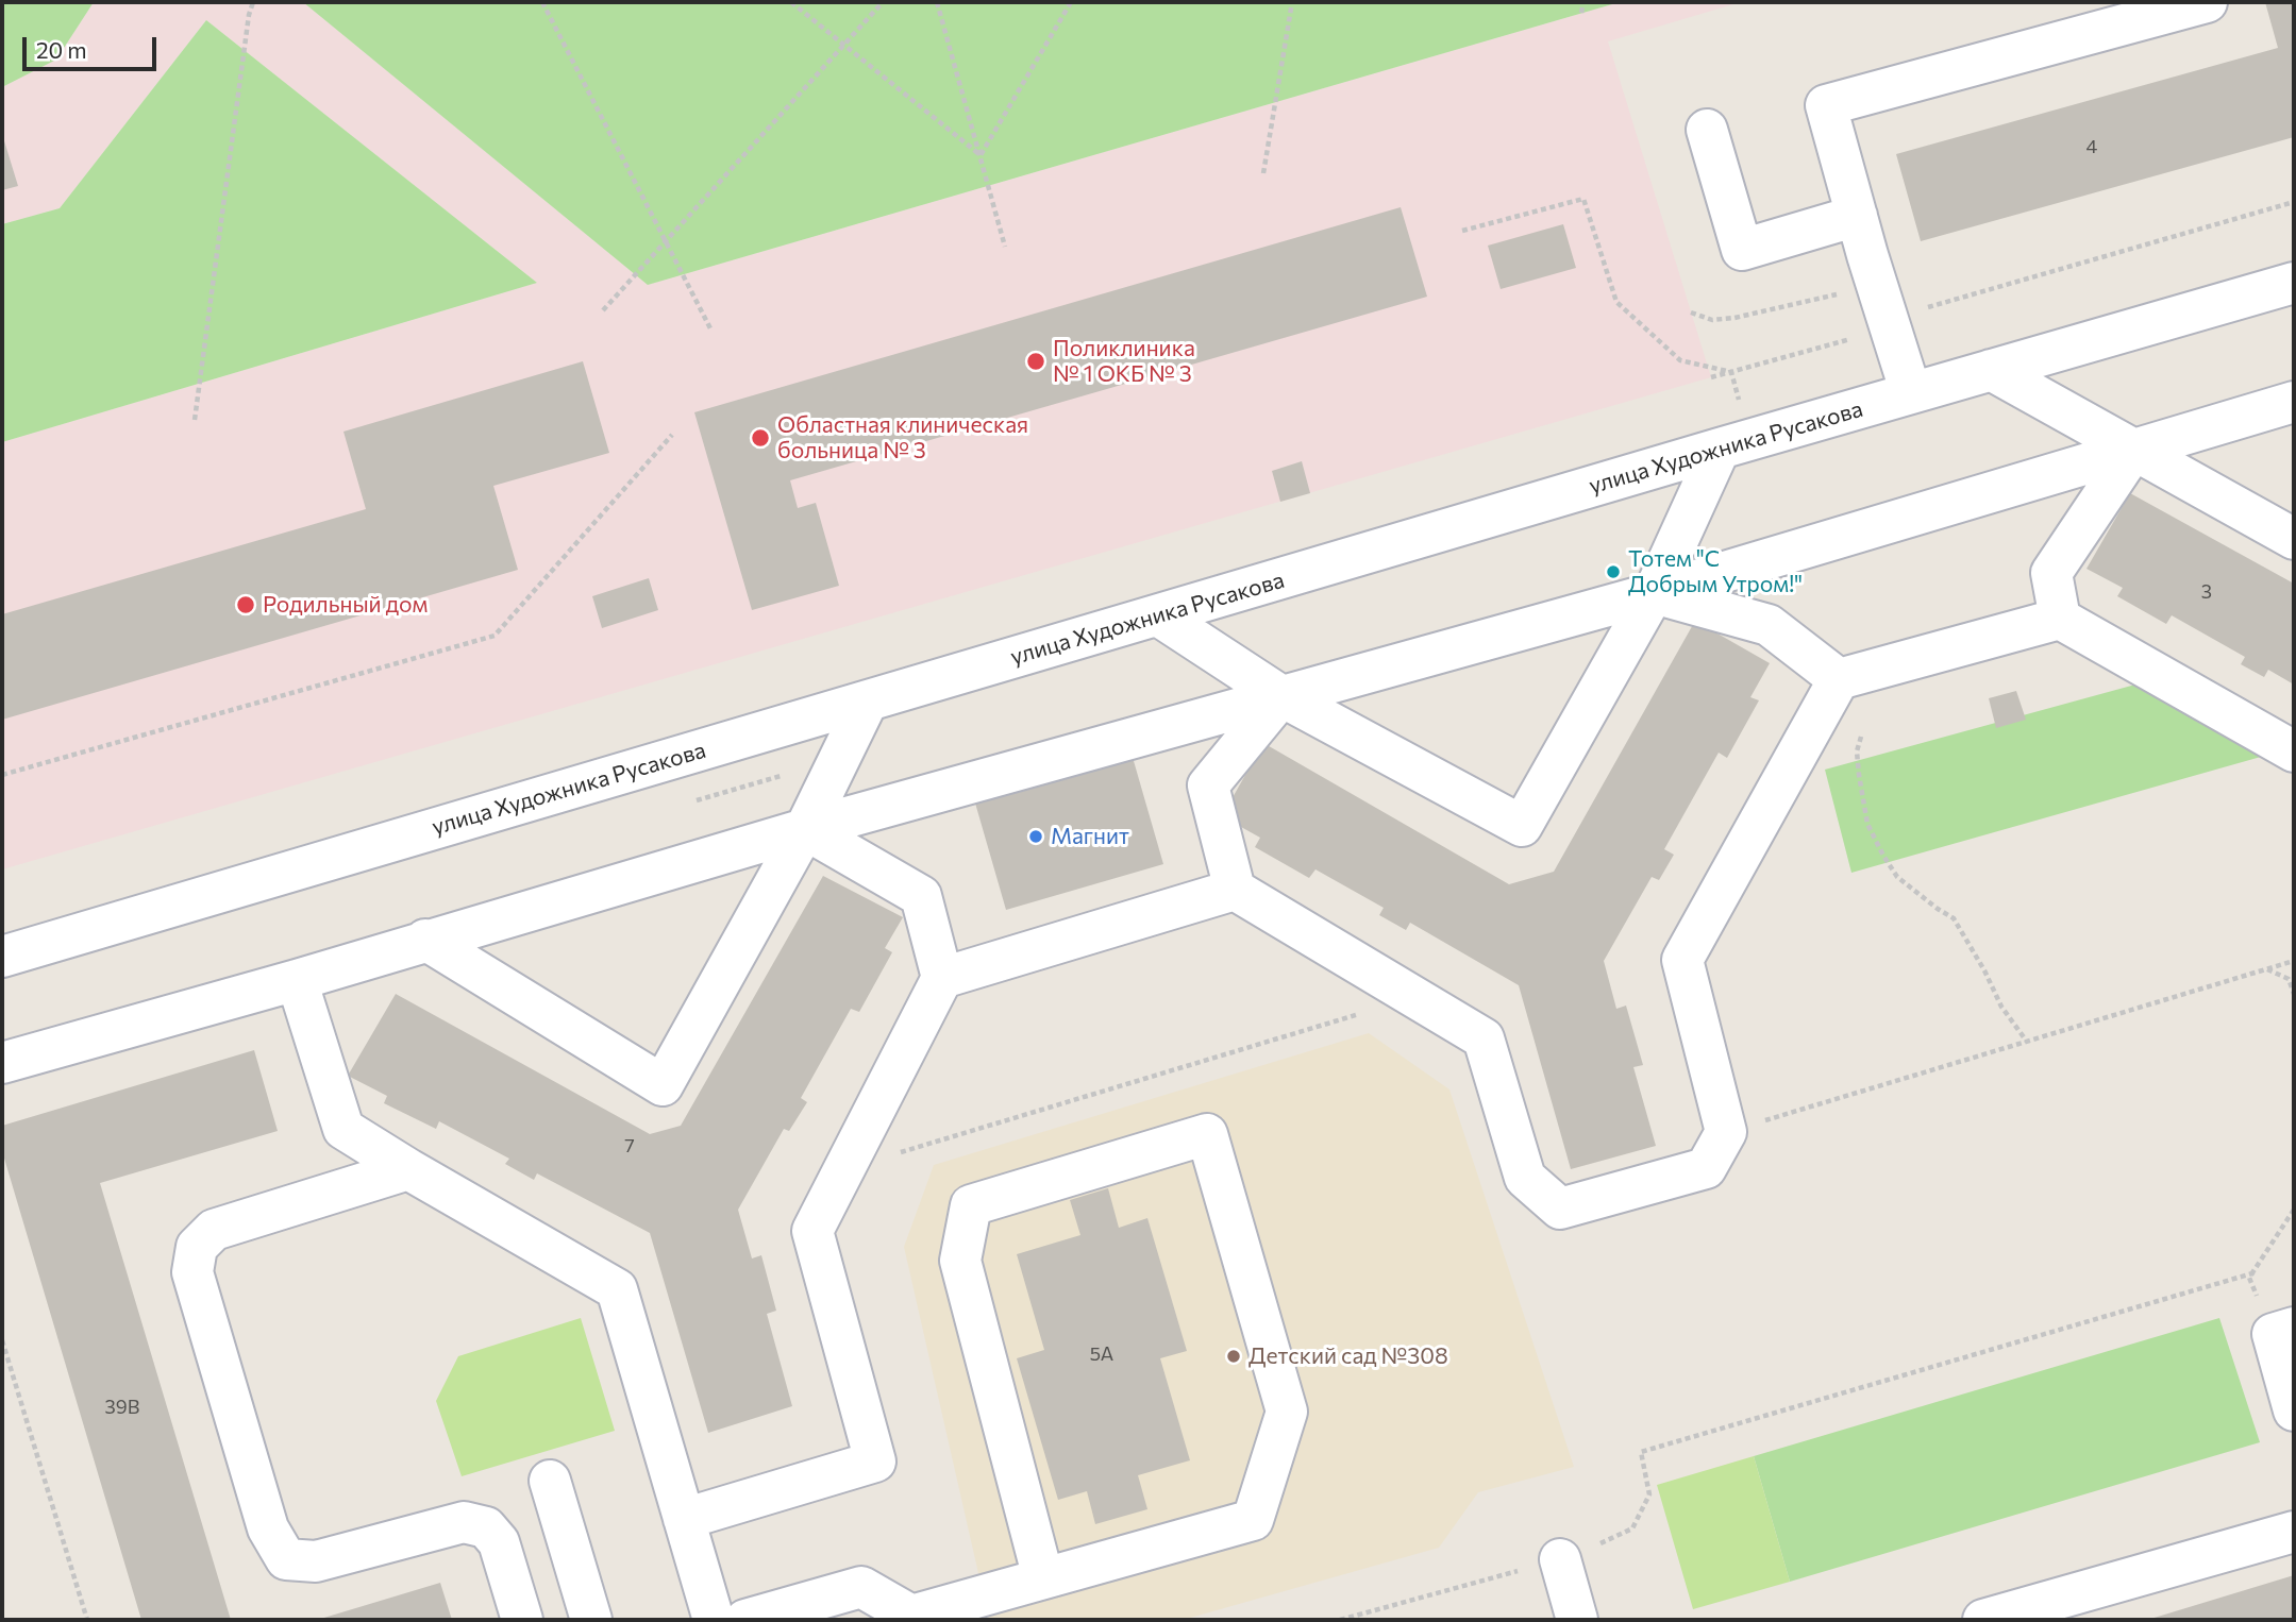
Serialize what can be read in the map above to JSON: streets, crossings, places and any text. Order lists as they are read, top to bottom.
{
  "streets": {
    "street": ["улица Художника Русакова"]
  },
  "places": [
    "Поликлиника № 1 ОКБ № 3",
    "Областная клиническая больница № 3",
    "Тотем \"С Добрым Утром!\"",
    "Родильный дом",
    "Магнит",
    "Детский сад №308"
  ],
  "house_numbers": [
    "4",
    "3",
    "7",
    "5А",
    "39В"
  ],
  "scale_bar": "20 m"
}
